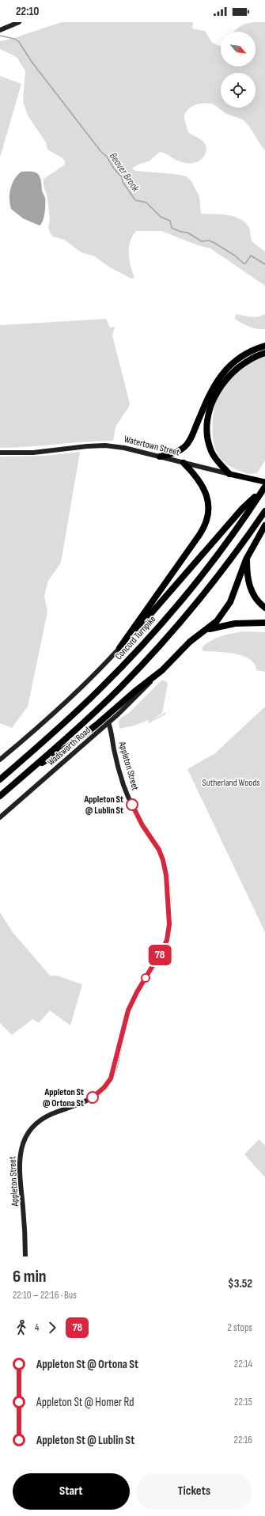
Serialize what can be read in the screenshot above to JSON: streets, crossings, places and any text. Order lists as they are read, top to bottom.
{
  "streets": {
    "highway": ["Concord Turnpike"],
    "main road": ["Watertown Street", "Wadsworth Road", "Appleton Street"]
  },
  "crossings": [
    ["Wadsworth Road", "Appleton Street"]
  ],
  "water": ["Beaver Brook"],
  "parks": ["Sutherland Woods"],
  "places": ["Appleton St @ Lublin St", "Appleton St @ Ortona St"],
  "lines": ["bus line 78"],
  "north": "bottom right",
  "page": {
    "status": "22:10",
    "on_map": "78",
    "heading": ["6 min", "22:10 – 22:16 · Bus", "$3.52"],
    "legs": ["4", "78", "2 stops"],
    "list": [
      {
        "name": "Appleton St @ Ortona St",
        "value": "22:14"
      },
      {
        "name": "Appleton St @ Homer Rd",
        "value": "22:15"
      },
      {
        "name": "Appleton St @ Lublin St",
        "value": "22:16"
      }
    ],
    "buttons": ["Start", "Tickets"]
  }
}
